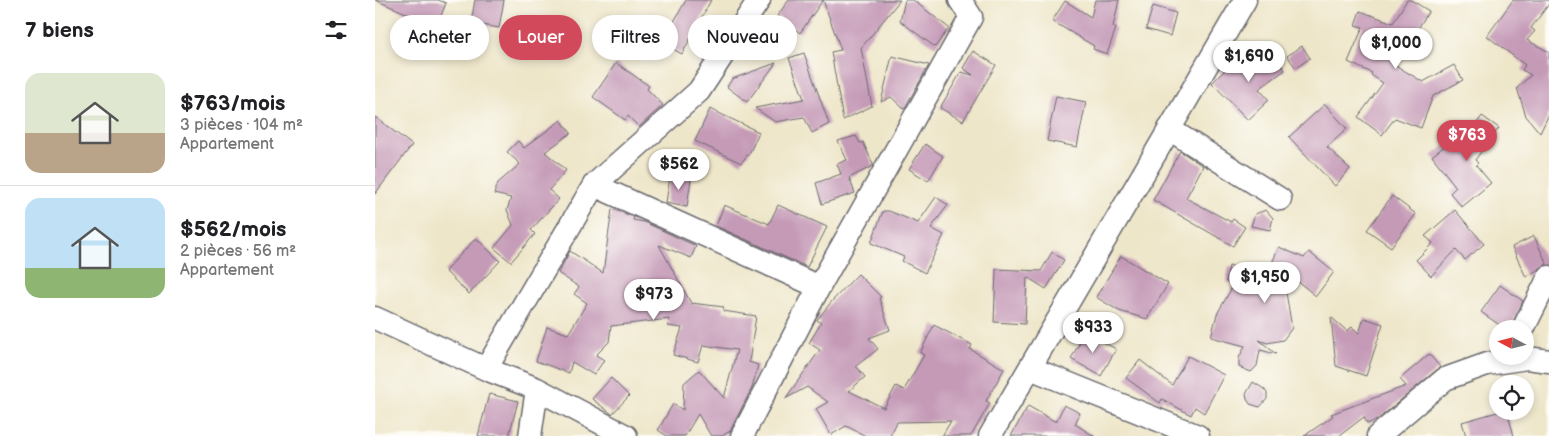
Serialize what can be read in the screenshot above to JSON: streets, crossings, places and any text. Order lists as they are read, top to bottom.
{
  "north": "left",
  "page": {
    "heading": "7 biens",
    "chip": [
      "Acheter",
      "Louer",
      "Filtres",
      "Nouveau"
    ],
    "price": [
      "$1,000",
      "$1,690",
      "$763",
      "$562",
      "$1,950",
      "$973",
      "$933"
    ],
    "list": [
      {
        "name": "$763/mois",
        "note": "3 pièces · 104 m² · Appartement"
      },
      {
        "name": "$562/mois",
        "note": "2 pièces · 56 m² · Appartement"
      }
    ]
  }
}
